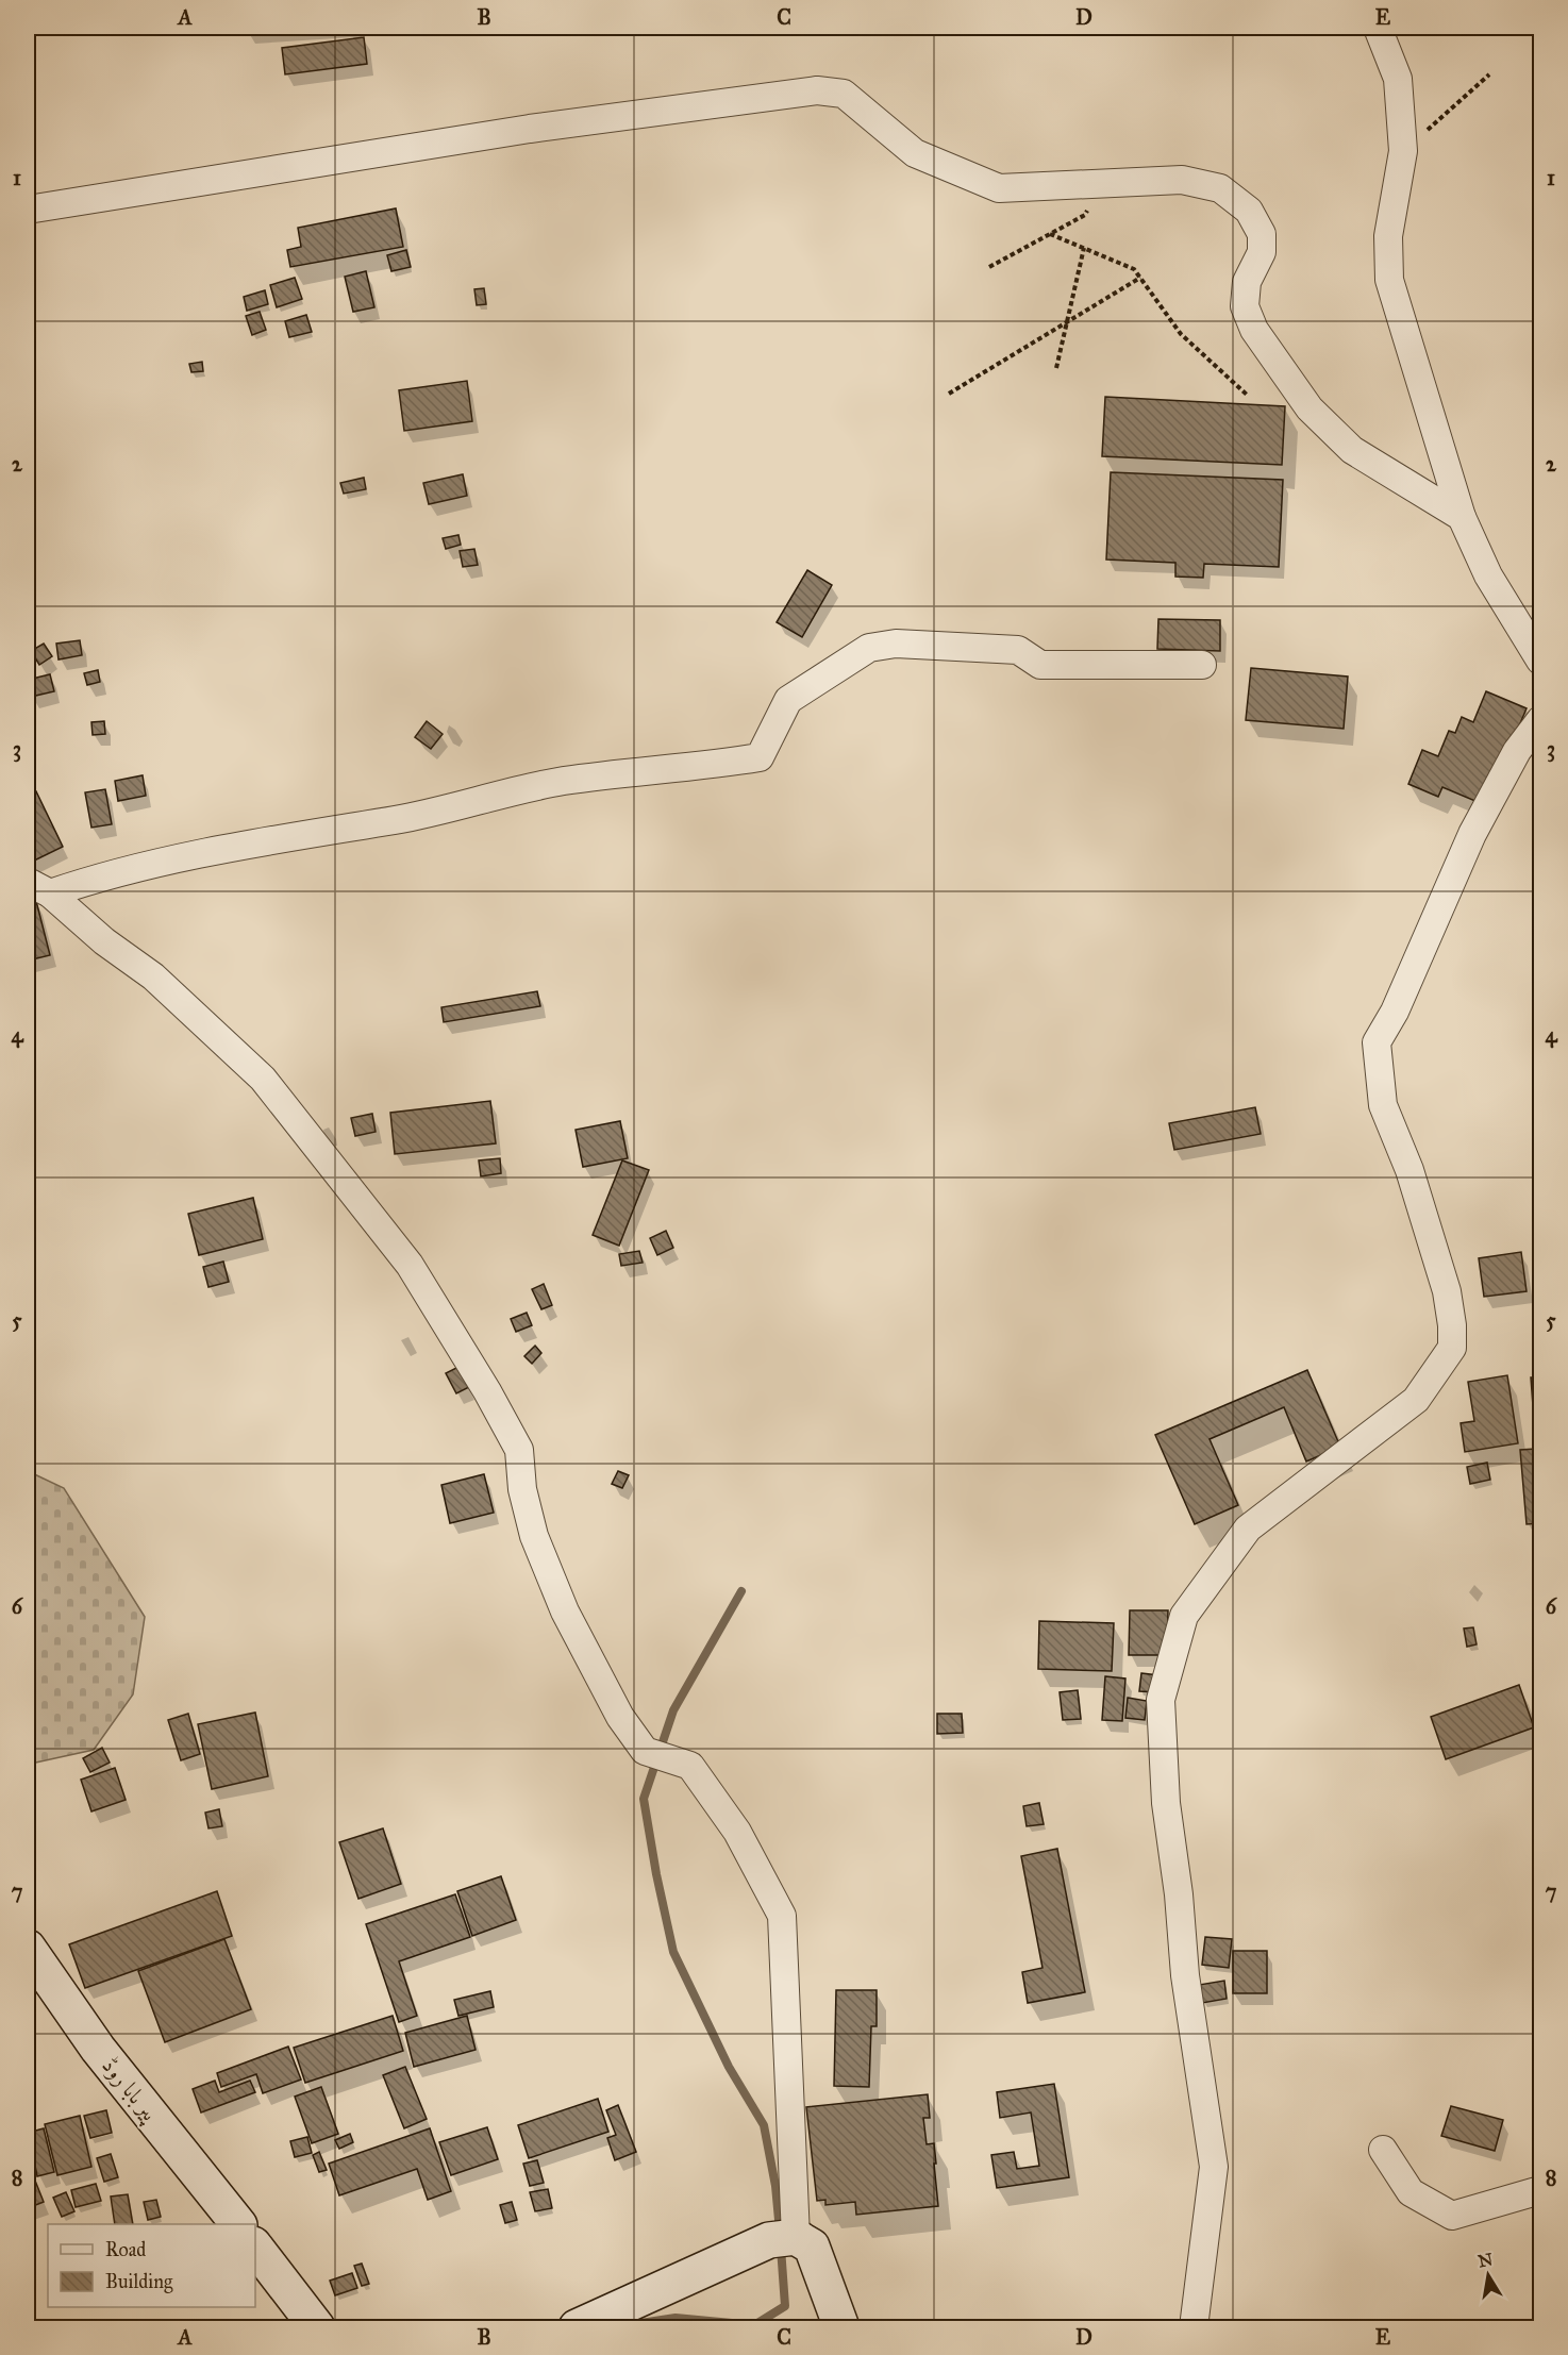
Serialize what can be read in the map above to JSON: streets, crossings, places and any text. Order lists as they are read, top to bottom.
{
  "streets": {
    "main road": ["پیر بابا روڈ"]
  },
  "legend": ["Road", "Building"],
  "north": "top",
  "grid": {
    "columns": [
      "A",
      "B",
      "C",
      "D",
      "E"
    ],
    "rows": [
      "1",
      "2",
      "3",
      "4",
      "5",
      "6",
      "7",
      "8"
    ]
  }
}
